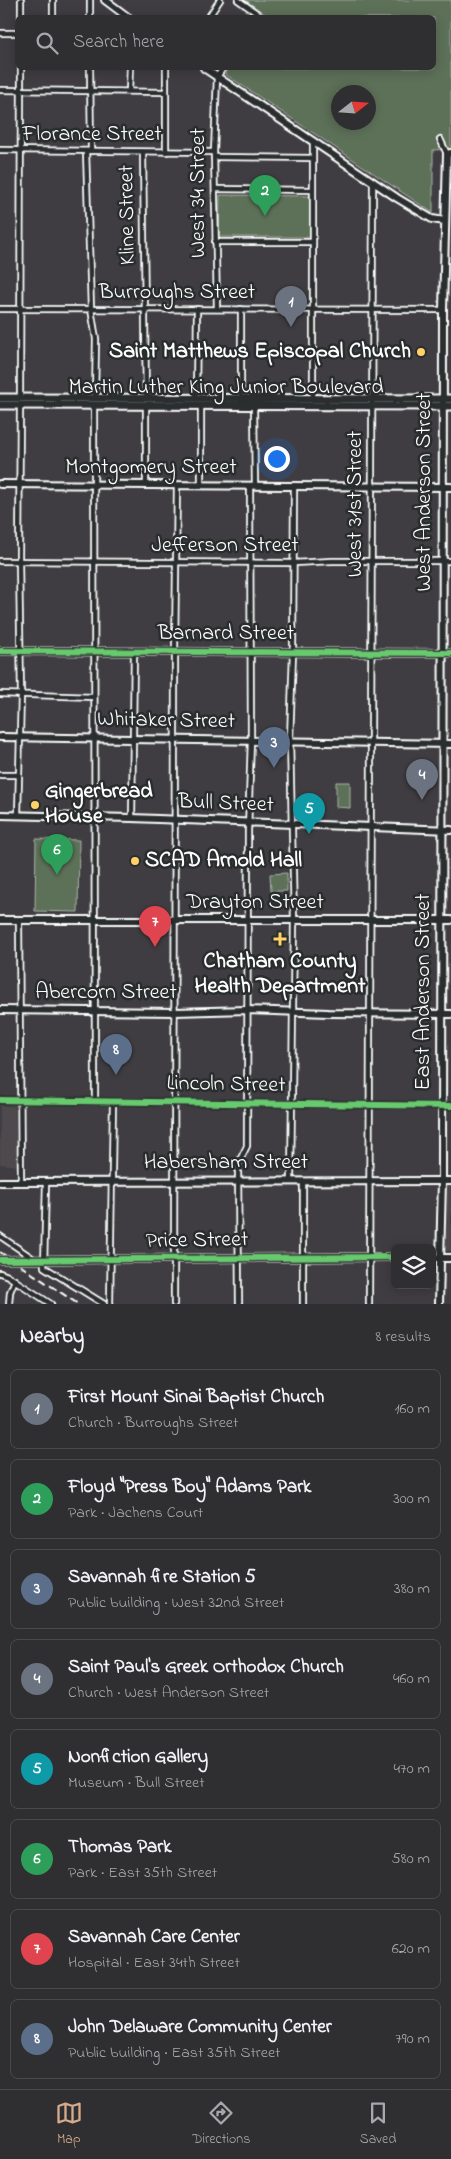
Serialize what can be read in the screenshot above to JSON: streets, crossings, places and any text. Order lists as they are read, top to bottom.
{
  "streets": {
    "main road": [
      "Martin Luther King Junior Boulevard",
      "Montgomery Street",
      "West Anderson Street",
      "Barnard Street",
      "Whitaker Street",
      "Bull Street",
      "Drayton Street",
      "East Anderson Street",
      "Abercorn Street",
      "Habersham Street",
      "Price Street"
    ],
    "street": [
      "Florance Street",
      "West 34 Street",
      "Kline Street",
      "Burroughs Street",
      "West 31st Street",
      "Jefferson Street",
      "Lincoln Street"
    ]
  },
  "crossings": [
    ["Florance Street", "West 34 Street"],
    ["Florance Street", "Kline Street"],
    ["West 34 Street", "Burroughs Street"],
    ["Kline Street", "Burroughs Street"],
    ["Kline Street", "Martin Luther King Junior Boulevard"],
    ["Kline Street", "Montgomery Street"],
    ["Burroughs Street", "West Anderson Street"],
    ["Burroughs Street", "West 31st Street"],
    ["Martin Luther King Junior Boulevard", "West Anderson Street"],
    ["Martin Luther King Junior Boulevard", "West 31st Street"],
    ["Montgomery Street", "West Anderson Street"],
    ["Montgomery Street", "West 31st Street"],
    ["West Anderson Street", "Jefferson Street"],
    ["West Anderson Street", "Barnard Street"],
    ["West Anderson Street", "Whitaker Street"],
    ["West Anderson Street", "Bull Street"],
    ["West Anderson Street", "East Anderson Street"],
    ["West 31st Street", "Jefferson Street"],
    ["West 31st Street", "Barnard Street"],
    ["West 31st Street", "Whitaker Street"],
    ["West 31st Street", "Bull Street"],
    ["West 31st Street", "Drayton Street"],
    ["West 31st Street", "Abercorn Street"],
    ["West 31st Street", "Lincoln Street"],
    ["West 31st Street", "Habersham Street"],
    ["West 31st Street", "Price Street"],
    ["Bull Street", "East Anderson Street"],
    ["Drayton Street", "East Anderson Street"],
    ["East Anderson Street", "Abercorn Street"],
    ["East Anderson Street", "Lincoln Street"],
    ["East Anderson Street", "Habersham Street"]
  ],
  "places": {
    "other": ["Saint Matthews Episcopal Church", "Gingerbread House", "SCAD Arnold Hall"],
    "health": ["Chatham County Health Department"]
  },
  "north": "right",
  "page": {
    "search": "Search here",
    "pins": [
      "2",
      "1",
      "3",
      "4",
      "5",
      "6",
      "7",
      "8"
    ],
    "heading": ["Nearby", "8 results"],
    "list": [
      {
        "mark": "1",
        "name": "First Mount Sinai Baptist Church",
        "note": "Church · Burroughs Street",
        "value": "160 m"
      },
      {
        "mark": "2",
        "name": "Floyd \"Press Boy\" Adams Park",
        "note": "Park · Jachens Court",
        "value": "300 m"
      },
      {
        "mark": "3",
        "name": "Savannah fire Station 5",
        "note": "Public building · West 32nd Street",
        "value": "380 m"
      },
      {
        "mark": "4",
        "name": "Saint Paul's Greek Orthodox Church",
        "note": "Church · West Anderson Street",
        "value": "460 m"
      },
      {
        "mark": "5",
        "name": "Nonfiction Gallery",
        "note": "Museum · Bull Street",
        "value": "470 m"
      },
      {
        "mark": "6",
        "name": "Thomas Park",
        "note": "Park · East 35th Street",
        "value": "580 m"
      },
      {
        "mark": "7",
        "name": "Savannah Care Center",
        "note": "Hospital · East 34th Street",
        "value": "620 m"
      },
      {
        "mark": "8",
        "name": "John Delaware Community Center",
        "note": "Public building · East 35th Street",
        "value": "790 m"
      }
    ],
    "nav": ["Map", "Directions", "Saved"]
  }
}
